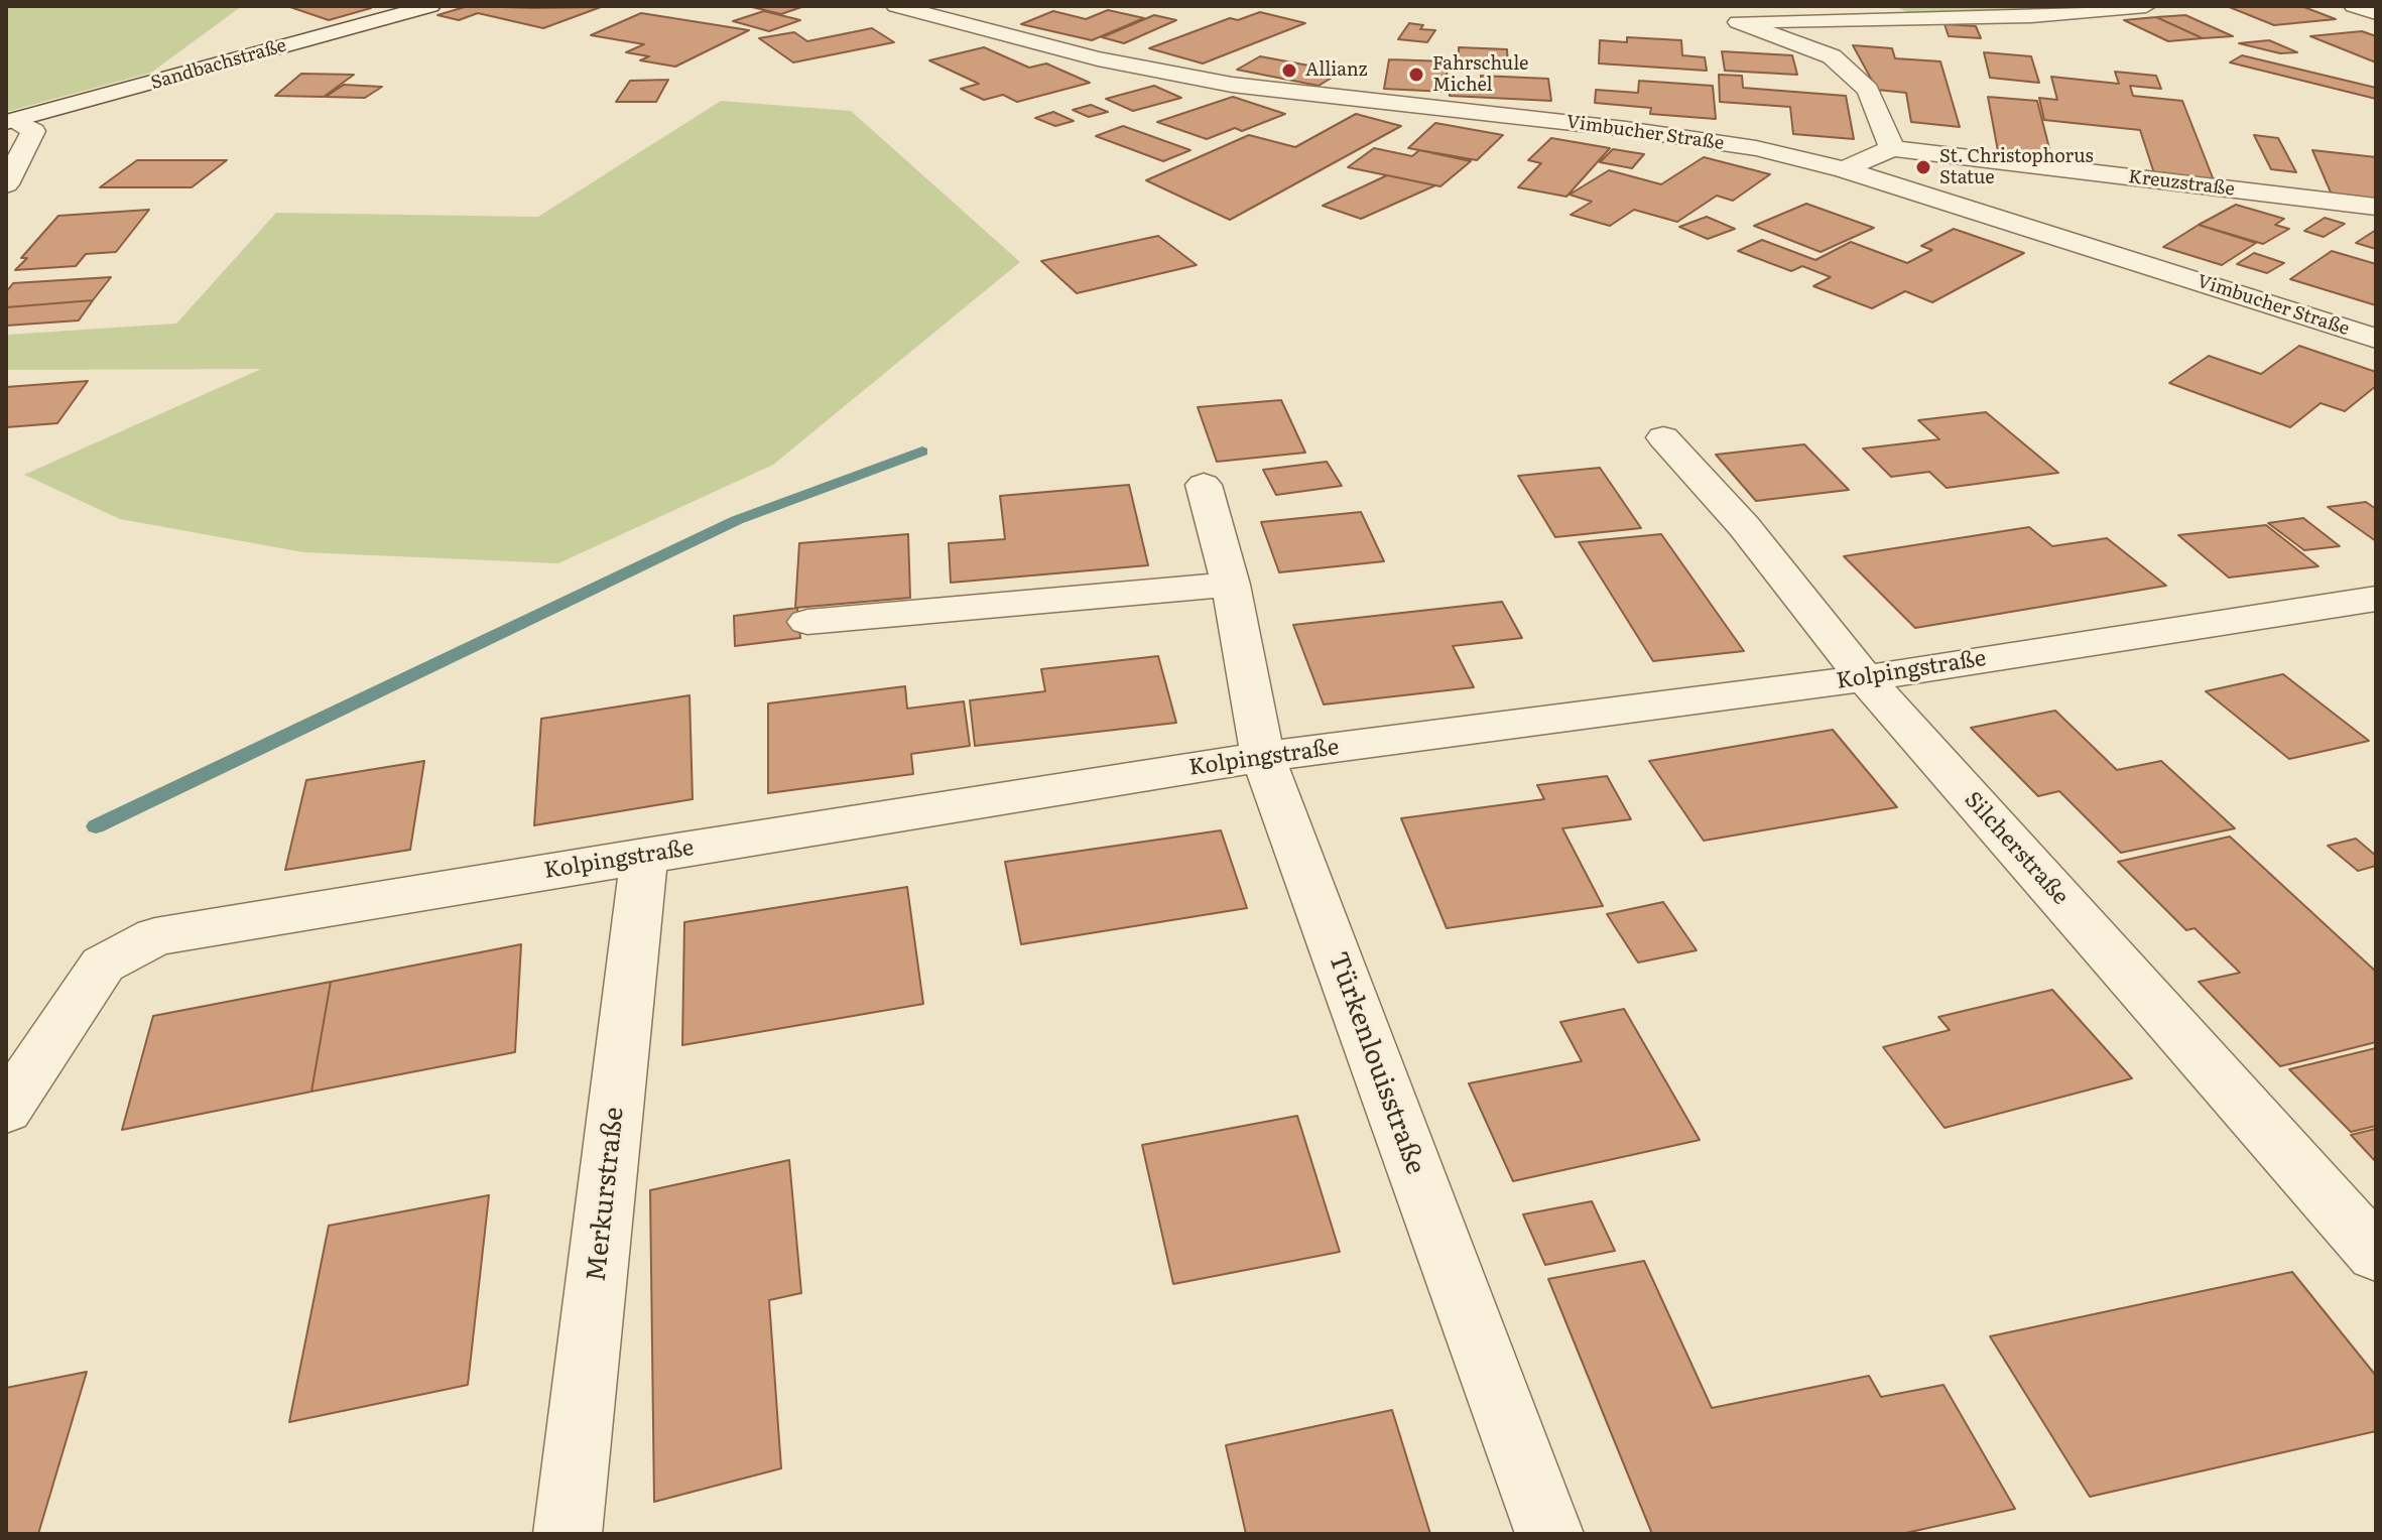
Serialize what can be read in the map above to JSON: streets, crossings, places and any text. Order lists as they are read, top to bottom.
{
  "streets": {
    "street": [
      "Sandbachstraße",
      "Vimbucher Straße",
      "Kreuzstraße",
      "Kolpingstraße",
      "Silcherstraße",
      "Türkenlouisstraße",
      "Merkurstraße"
    ]
  },
  "crossings": [
    ["Kolpingstraße", "Silcherstraße"],
    ["Kolpingstraße", "Türkenlouisstraße"],
    ["Kolpingstraße", "Merkurstraße"]
  ],
  "places": ["Allianz", "Fahrschule Michel", "St. Christophorus Statue"]
}
